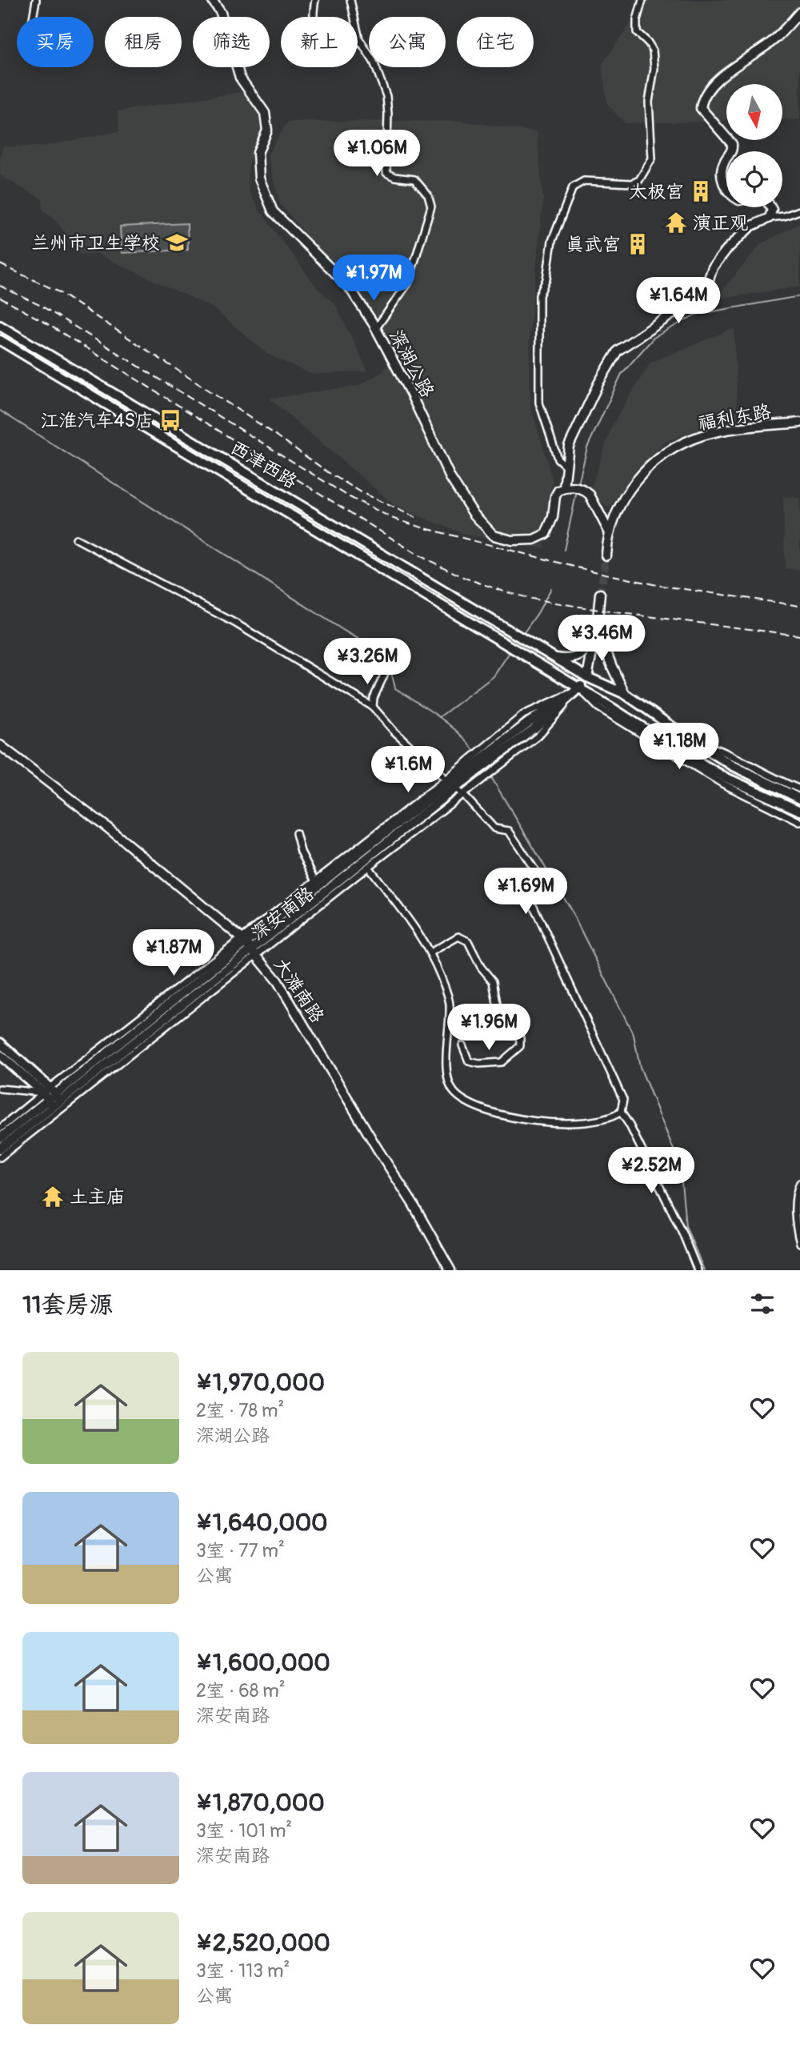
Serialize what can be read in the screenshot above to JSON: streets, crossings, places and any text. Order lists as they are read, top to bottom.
{
  "streets": {
    "main road": [
      "深湖公路",
      "福利东路",
      "西津西路",
      "深安南路",
      "大滩南路"
    ]
  },
  "crossings": [
    ["西津西路", "深安南路"],
    ["深安南路", "大滩南路"]
  ],
  "places": {
    "building": ["太极宫", "真武宫"],
    "temple": ["演正观", "土主庙"],
    "school or university": ["兰州市卫生学校"],
    "bus stop": ["江淮汽车4S店"]
  },
  "north": "bottom",
  "page": {
    "chip": [
      "买房",
      "租房",
      "筛选",
      "新上",
      "公寓",
      "住宅"
    ],
    "price": [
      "¥1.06M",
      "¥1.97M",
      "¥1.64M",
      "¥3.46M",
      "¥3.26M",
      "¥1.18M",
      "¥1.6M",
      "¥1.69M",
      "¥1.87M",
      "¥1.96M",
      "¥2.52M"
    ],
    "heading": "11套房源",
    "list": [
      {
        "name": "¥1,970,000",
        "note": "2室 · 78 m² · 深湖公路"
      },
      {
        "name": "¥1,640,000",
        "note": "3室 · 77 m² · 公寓"
      },
      {
        "name": "¥1,600,000",
        "note": "2室 · 68 m² · 深安南路"
      },
      {
        "name": "¥1,870,000",
        "note": "3室 · 101 m² · 深安南路"
      },
      {
        "name": "¥2,520,000",
        "note": "3室 · 113 m² · 公寓"
      }
    ]
  }
}
